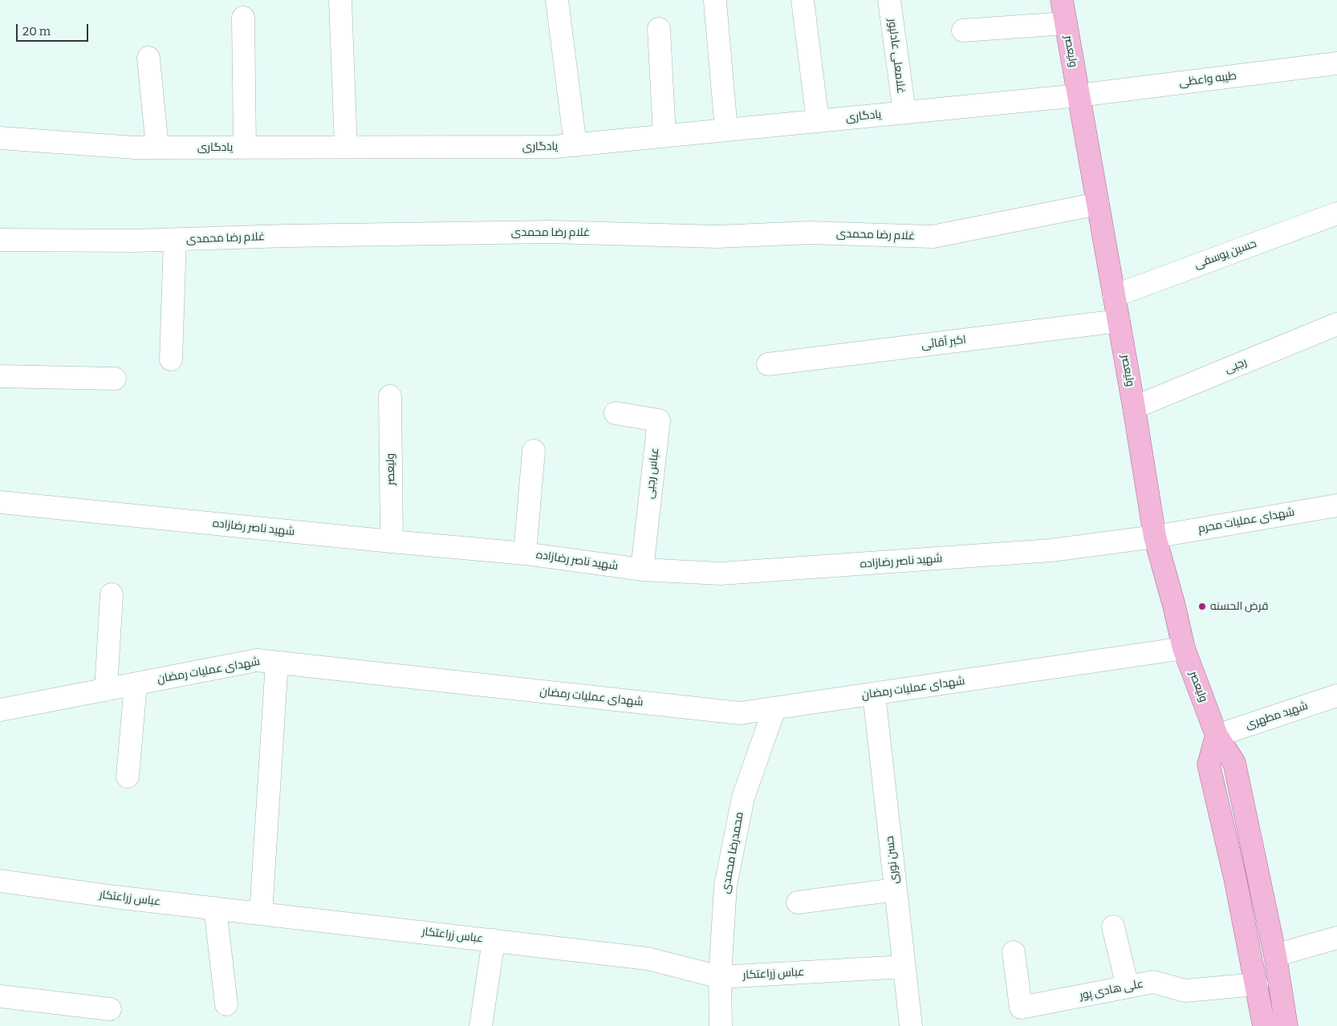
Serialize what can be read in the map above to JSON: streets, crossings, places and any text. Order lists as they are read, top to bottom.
{
  "streets": {
    "main road": ["ولیعصر"],
    "street": [
      "غلامعلی عادلپور",
      "طیبه واعظی",
      "یادگاری",
      "غلام رضا محمدی",
      "حسین یوسفی",
      "اکبر آقائی",
      "رجبی",
      "عباس رجبی",
      "شهدای عملیات محرم",
      "شهید ناصر رضازاده",
      "شهدای عملیات رمضان",
      "شهید مطهری",
      "محمدرضا محمدی",
      "حسن نوری",
      "عباس زراعتکار",
      "علی هادی پور"
    ]
  },
  "crossings": [
    ["ولیعصر", "طیبه واعظی"],
    ["ولیعصر", "یادگاری"],
    ["ولیعصر", "غلام رضا محمدی"],
    ["ولیعصر", "حسین یوسفی"],
    ["ولیعصر", "اکبر آقائی"],
    ["ولیعصر", "رجبی"],
    ["ولیعصر", "شهدای عملیات محرم"],
    ["ولیعصر", "شهید ناصر رضازاده"],
    ["ولیعصر", "شهدای عملیات رمضان"],
    ["ولیعصر", "شهید مطهری"],
    ["غلامعلی عادلپور", "یادگاری"],
    ["طیبه واعظی", "یادگاری"],
    ["عباس رجبی", "شهید ناصر رضازاده"],
    ["شهدای عملیات محرم", "شهید ناصر رضازاده"],
    ["شهدای عملیات رمضان", "محمدرضا محمدی"],
    ["شهدای عملیات رمضان", "حسن نوری"],
    ["محمدرضا محمدی", "عباس زراعتکار"],
    ["حسن نوری", "عباس زراعتکار"]
  ],
  "places": ["قرض الحسنه"],
  "scale_bar": "20 m"
}
